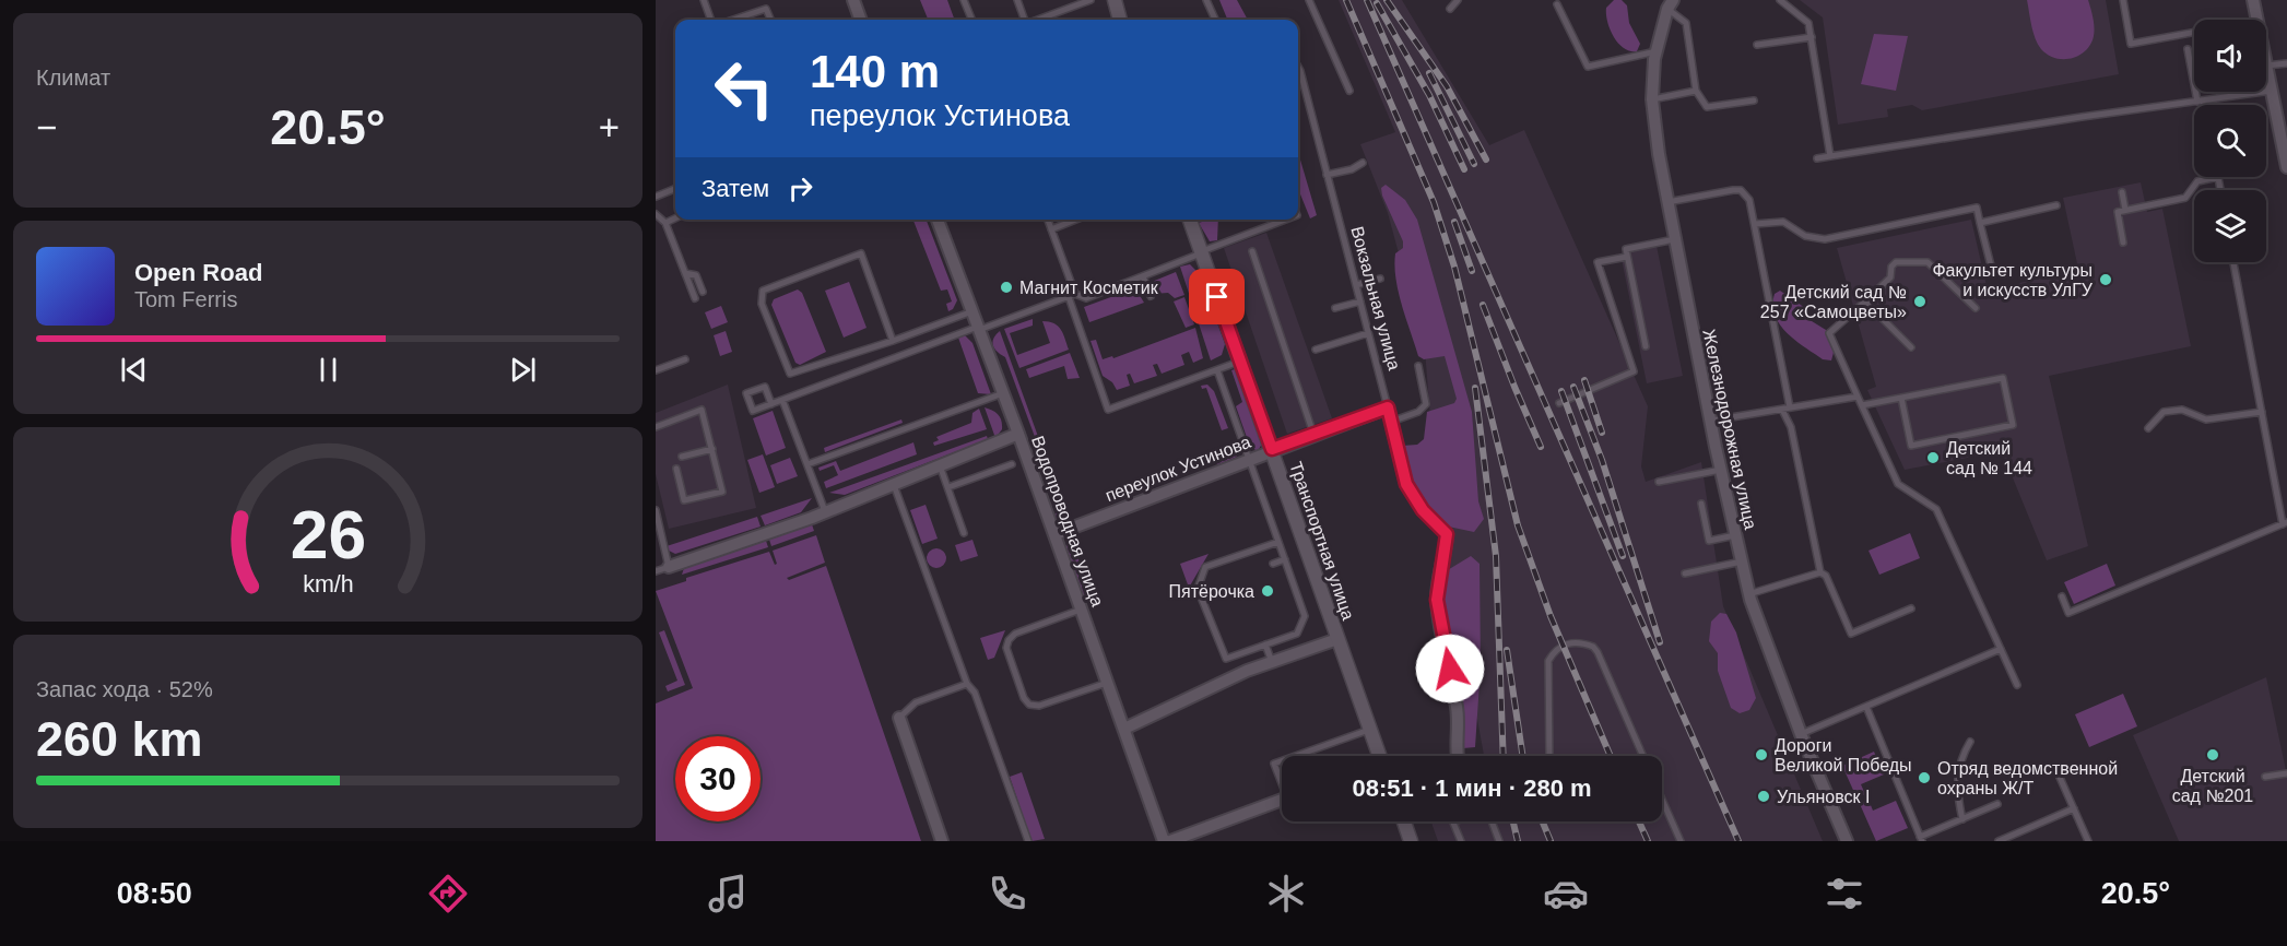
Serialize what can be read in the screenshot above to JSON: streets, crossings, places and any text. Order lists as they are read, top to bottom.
{
  "streets": {
    "street": [
      "Вокзальная улица",
      "Железнодорожная улица",
      "переулок Устинова",
      "Водопроводная улица",
      "Транспортная улица"
    ]
  },
  "crossings": [
    ["Вокзальная улица", "переулок Устинова"],
    ["переулок Устинова", "Водопроводная улица"],
    ["переулок Устинова", "Транспортная улица"]
  ],
  "places": [
    "Факультет культуры и искусств УлГУ",
    "Магнит Косметик",
    "Детский сад № 257 «Самоцветы»",
    "Детский сад № 144",
    "Пятёрочка",
    "Дороги Великой Победы",
    "Детский сад №201",
    "Отряд ведомственной охраны Ж/Т",
    "Ульяновск I"
  ],
  "page": {
    "tile": [
      "Климат",
      ["Запас хода · 52%", "260 km"]
    ],
    "turn": ["140 m", "переулок Устинова"],
    "heat": ["−", "20.5°", "+"],
    "then": "Затем",
    "song": ["Open Road", "Tom Ferris"],
    "limit": "30",
    "trip": "08:51 · 1 мин · 280 m",
    "tabs": ["08:50", "20.5°"],
    "gauge": ["26", "km/h"]
  }
}
